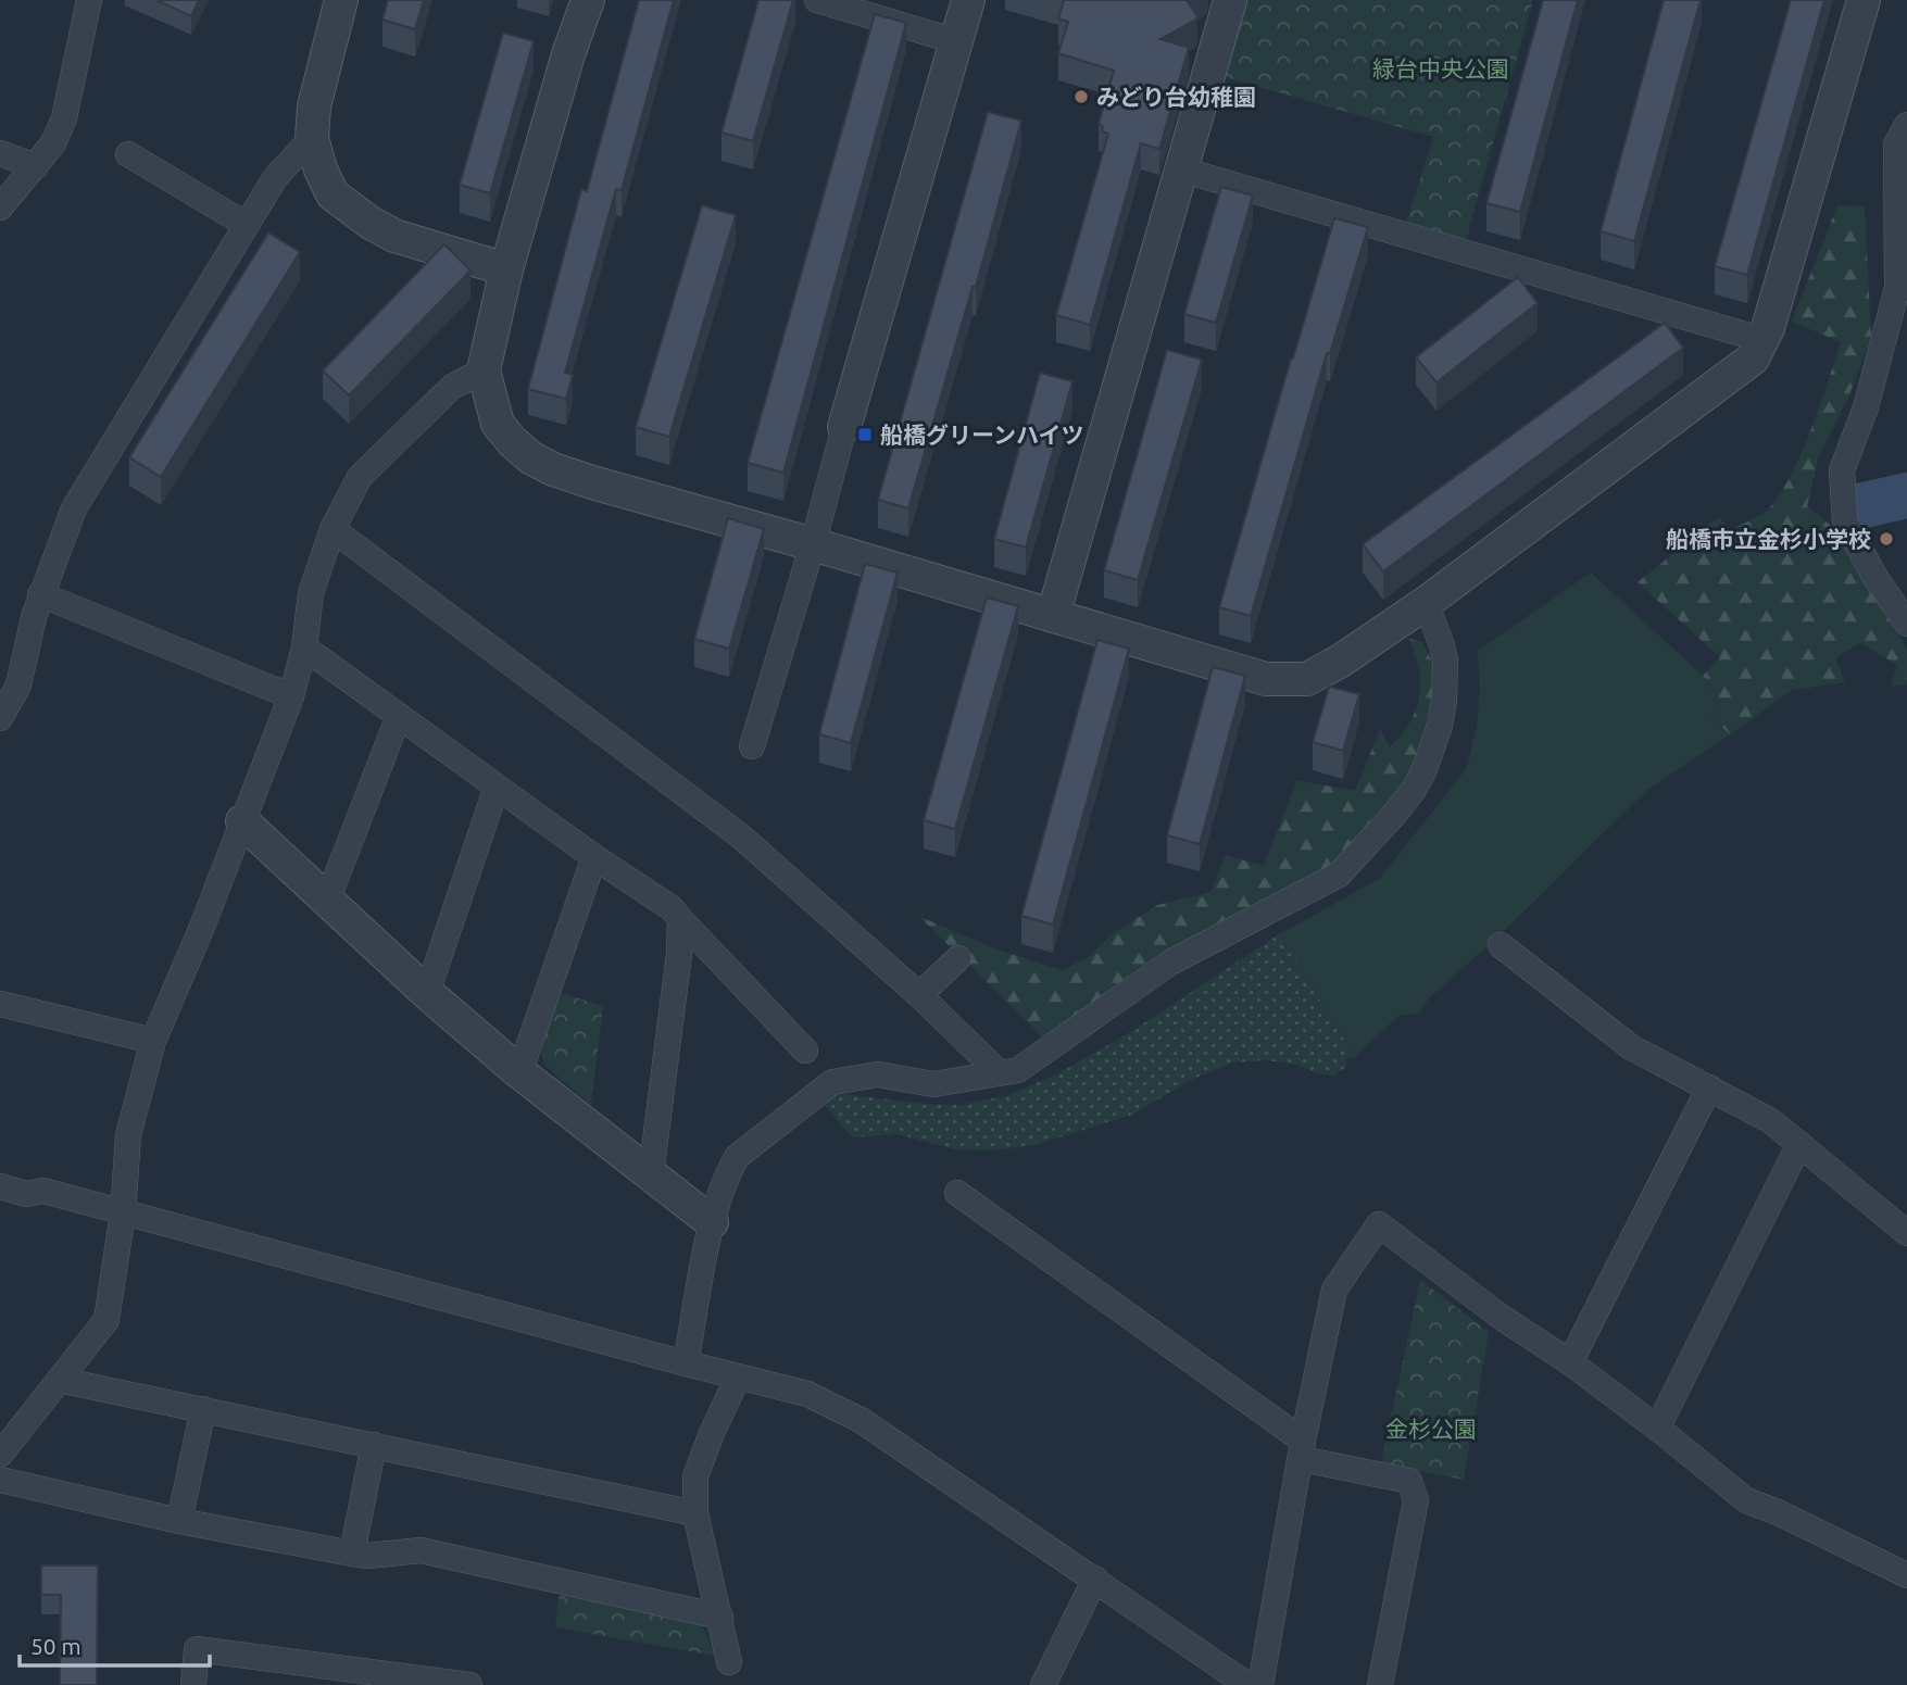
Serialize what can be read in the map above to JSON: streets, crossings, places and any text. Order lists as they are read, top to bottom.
{
  "parks": ["緑台中央公園", "金杉公園"],
  "places": {
    "other": ["みどり台幼稚園", "船橋市立金杉小学校"],
    "transit": ["船橋グリーンハイツ"]
  },
  "scale_bar": "50 m"
}
